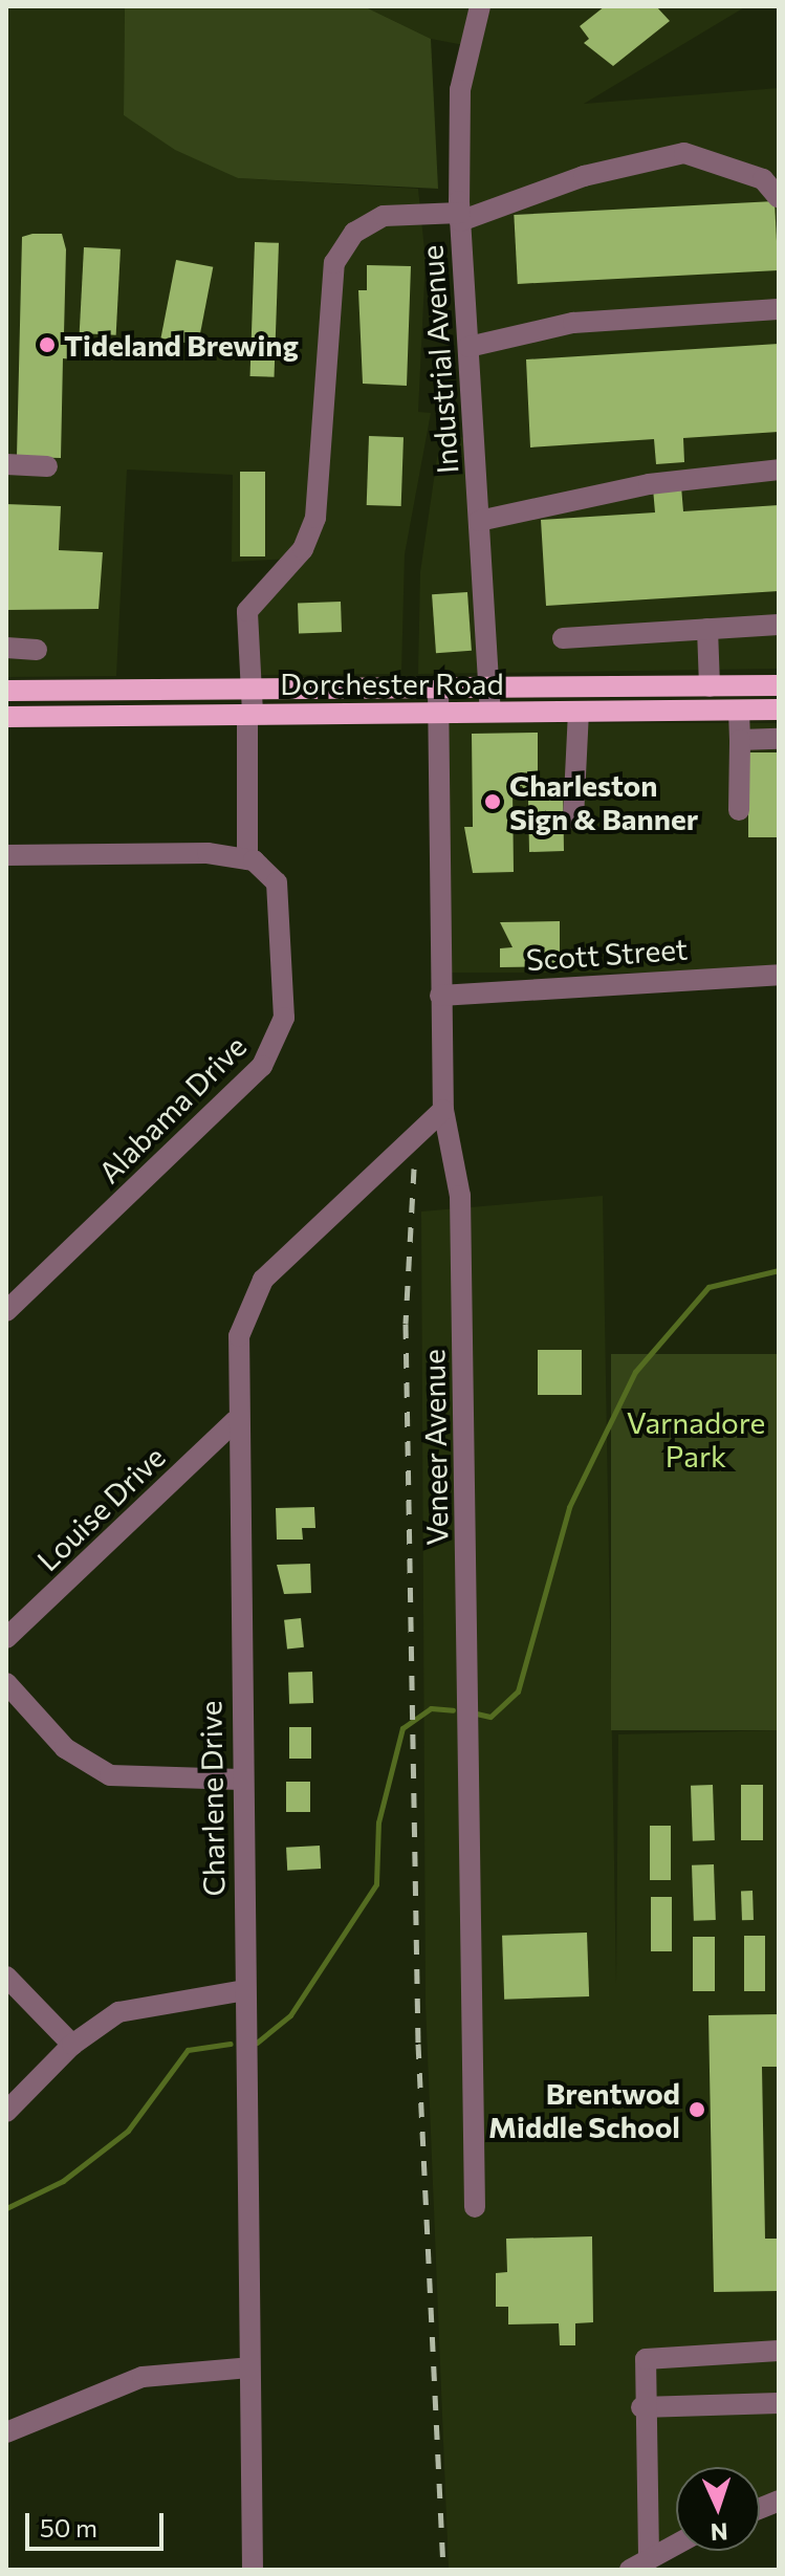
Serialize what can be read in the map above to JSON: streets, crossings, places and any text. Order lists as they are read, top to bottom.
{
  "streets": {
    "main road": ["Dorchester Road"],
    "street": [
      "Industrial Avenue",
      "Scott Street",
      "Alabama Drive",
      "Veneer Avenue",
      "Louise Drive",
      "Charlene Drive"
    ]
  },
  "crossings": [
    ["Industrial Avenue", "Dorchester Road"],
    ["Dorchester Road", "Veneer Avenue"],
    ["Scott Street", "Veneer Avenue"],
    ["Veneer Avenue", "Charlene Drive"],
    ["Louise Drive", "Charlene Drive"]
  ],
  "parks": ["Varnadore Park"],
  "places": ["Tideland Brewing", "Charleston Sign & Banner", "Brentwod Middle School"],
  "scale_bar": "50 m",
  "north": "bottom"
}
